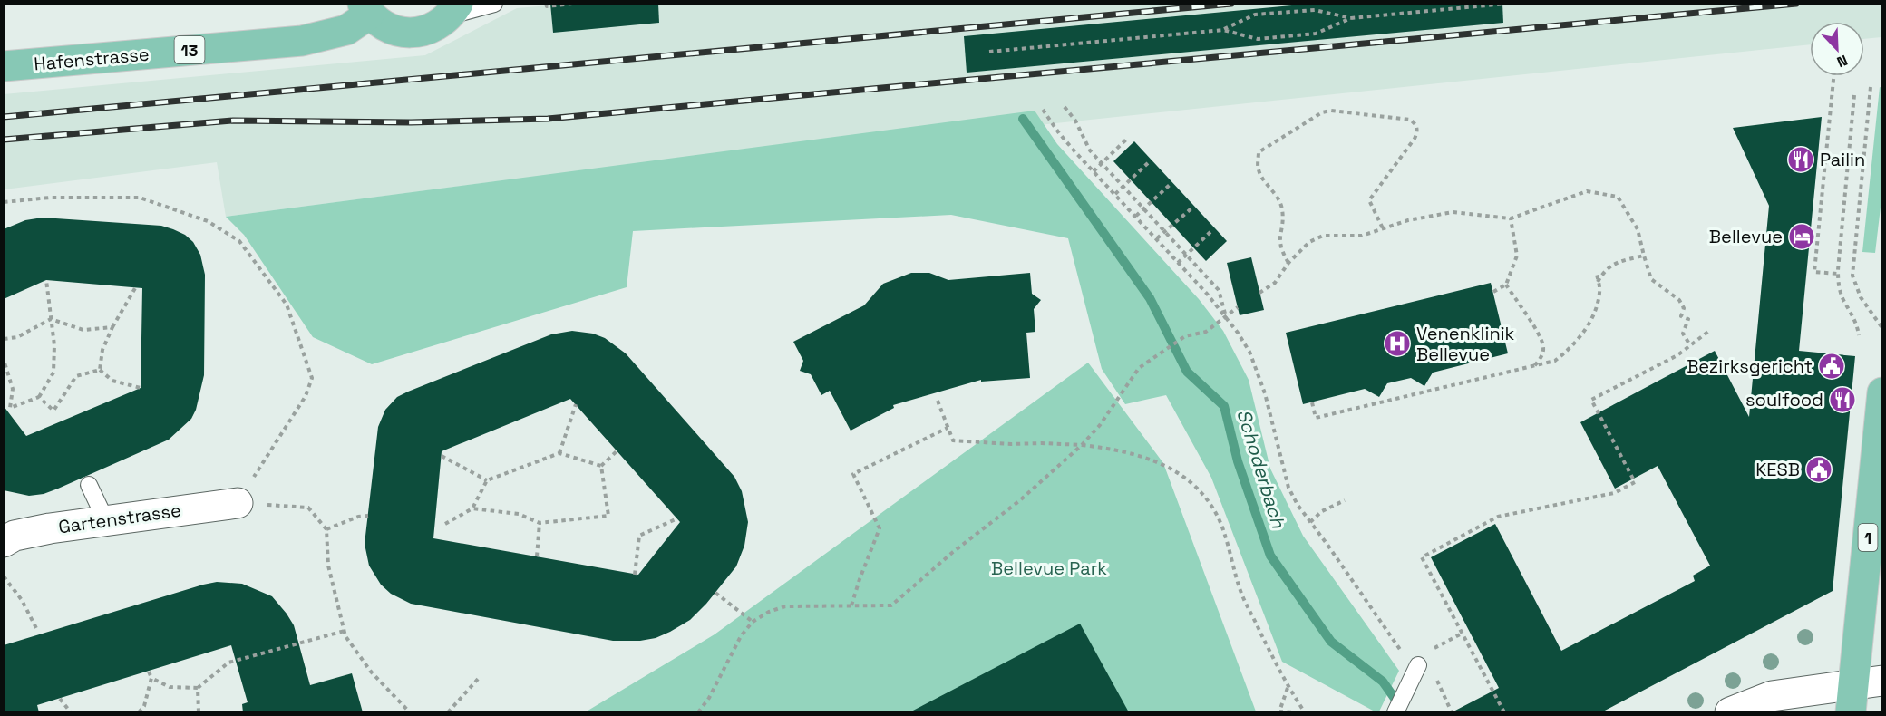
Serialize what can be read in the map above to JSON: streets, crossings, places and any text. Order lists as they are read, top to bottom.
{
  "streets": {
    "main road": ["13", "Hafenstrasse", "1"],
    "street": ["Gartenstrasse"]
  },
  "water": ["Schoderbach"],
  "parks": ["Bellevue Park"],
  "places": {
    "restaurant": ["Pailin", "soulfood"],
    "hotel": ["Bellevue"],
    "hospital": ["Venenklinik Bellevue"],
    "public building": ["Bezirksgericht", "KESB"]
  },
  "north": "bottom right"
}
